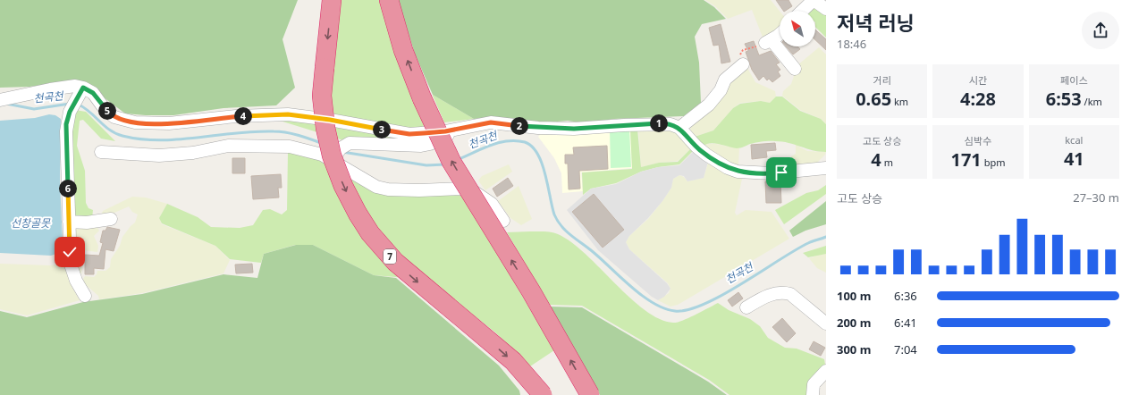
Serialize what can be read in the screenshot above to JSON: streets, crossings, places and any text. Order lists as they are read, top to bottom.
{
  "streets": {
    "highway": ["7"]
  },
  "water": ["천곡천", "선창골못"],
  "north": "top left",
  "page": {
    "heading": ["저녁 러닝", "18:46"],
    "stats": [
      ["거리", "0.65 km"],
      ["시간", "4:28"],
      ["페이스", "6:53 /km"],
      ["고도 상승", "4 m"],
      ["심박수", "171 bpm"],
      ["kcal", "41"]
    ],
    "pins": [
      "5",
      "4",
      "1",
      "2",
      "3",
      "6"
    ],
    "chart": ["고도 상승", "27–30 m"],
    "list": [
      {
        "name": "100 m",
        "note": "6:36"
      },
      {
        "name": "200 m",
        "note": "6:41"
      },
      {
        "name": "300 m",
        "note": "7:04"
      }
    ]
  }
}
